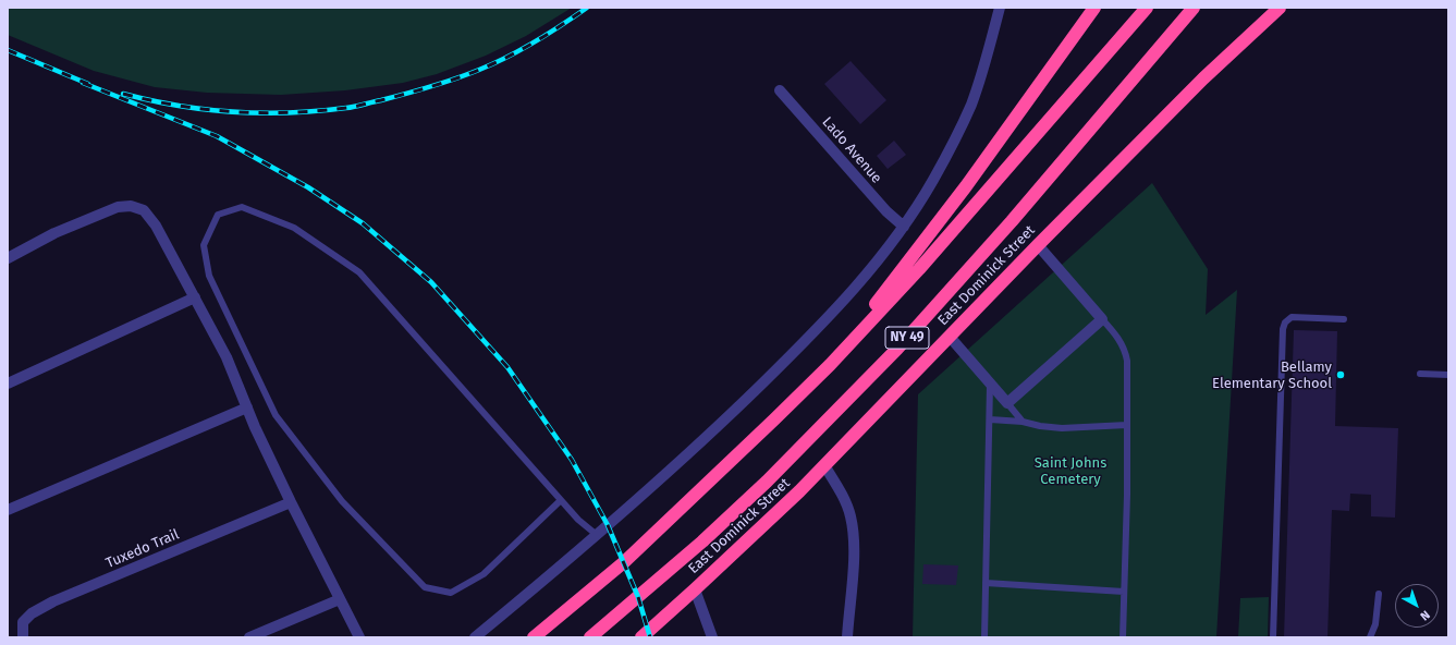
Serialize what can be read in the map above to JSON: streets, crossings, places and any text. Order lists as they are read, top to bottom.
{
  "streets": {
    "highway": ["East Dominick Street", "NY 49"],
    "street": ["Lado Avenue", "Tuxedo Trail"]
  },
  "parks": ["Saint Johns Cemetery"],
  "places": ["Bellamy Elementary School"],
  "north": "bottom right"
}
